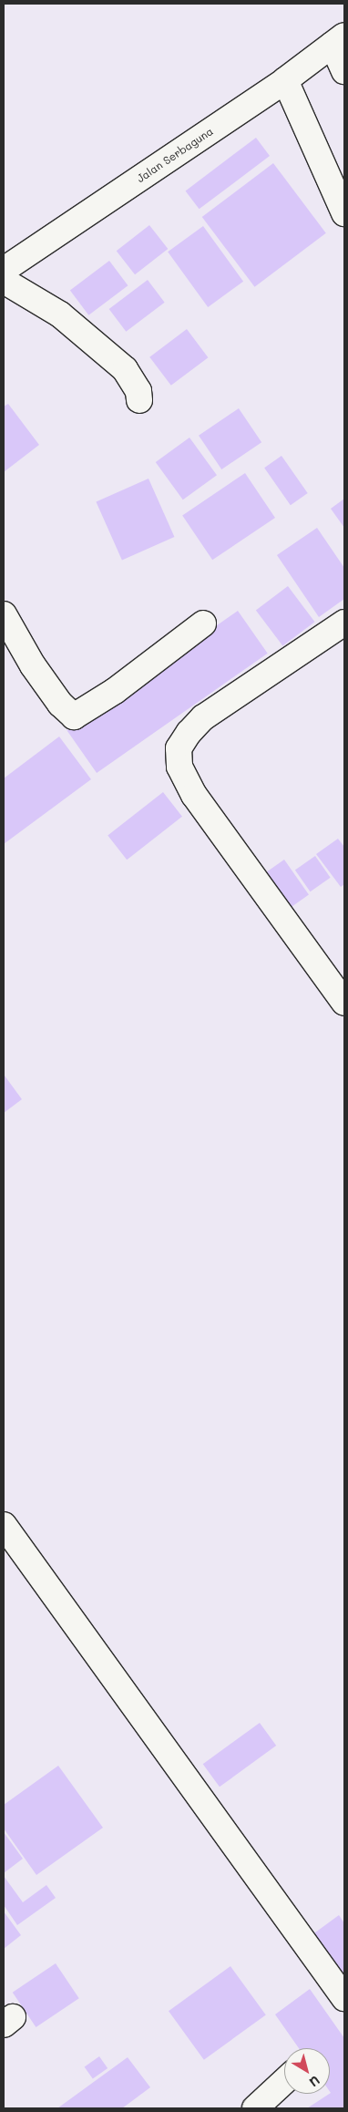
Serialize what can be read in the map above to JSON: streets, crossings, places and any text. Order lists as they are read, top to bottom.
{
  "streets": {
    "street": ["Jalan Serbaguna"]
  },
  "north": "bottom right"
}
